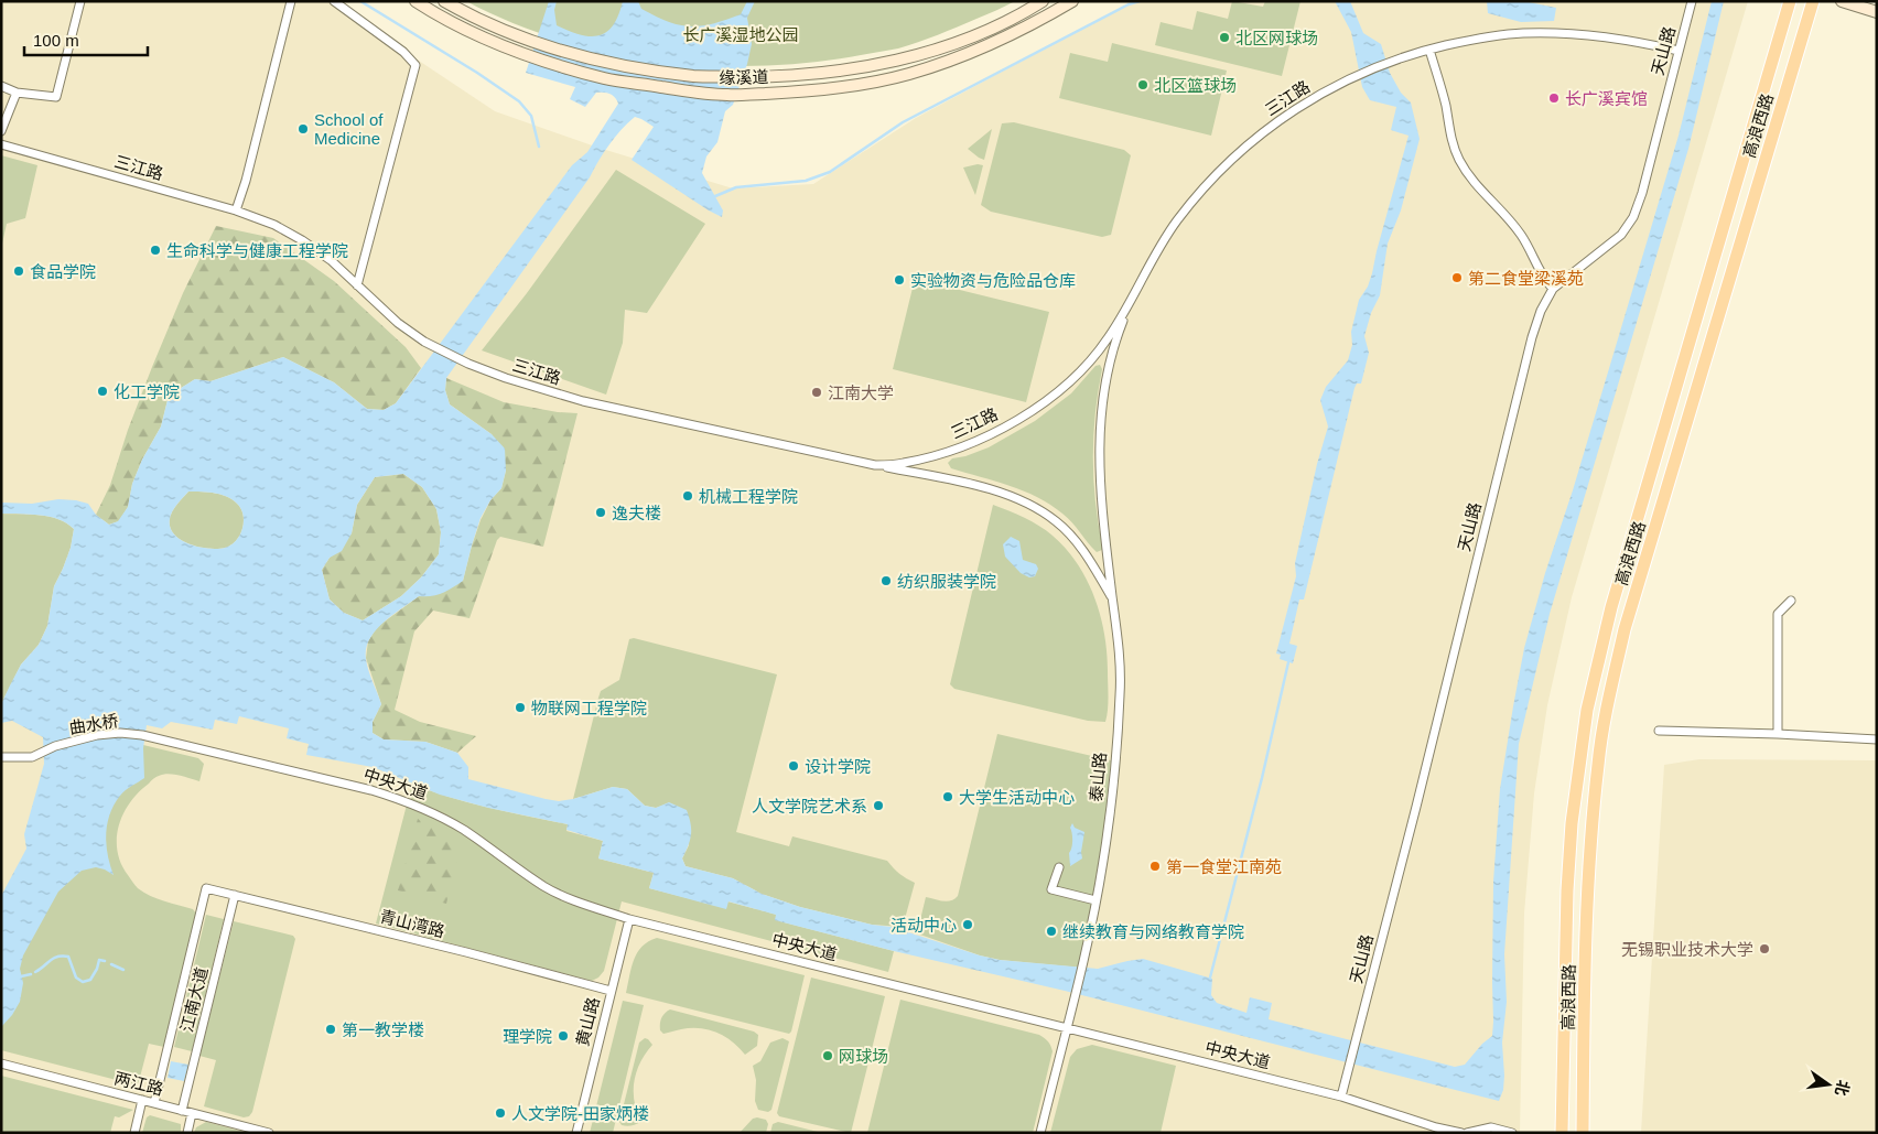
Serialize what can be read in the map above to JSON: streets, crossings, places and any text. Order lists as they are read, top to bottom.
{
  "streets": {
    "main road": ["缘溪道", "高浪西路"],
    "street": [
      "天山路",
      "三江路",
      "曲水桥",
      "泰山路",
      "中央大道",
      "青山湾路",
      "江南大道",
      "黄山路",
      "两江路"
    ]
  },
  "crossings": [
    ["天山路", "中央大道"],
    ["三江路", "泰山路"],
    ["曲水桥", "中央大道"],
    ["泰山路", "中央大道"],
    ["中央大道", "黄山路"],
    ["青山湾路", "江南大道"],
    ["青山湾路", "黄山路"],
    ["江南大道", "两江路"]
  ],
  "parks": ["长广溪湿地公园"],
  "places": [
    "北区网球场",
    "北区篮球场",
    "长广溪宾馆",
    "School of Medicine",
    "生命科学与健康工程学院",
    "食品学院",
    "第二食堂梁溪苑",
    "实验物资与危险品仓库",
    "化工学院",
    "江南大学",
    "机械工程学院",
    "逸夫楼",
    "纺织服装学院",
    "物联网工程学院",
    "设计学院",
    "大学生活动中心",
    "人文学院艺术系",
    "第一食堂江南苑",
    "活动中心",
    "继续教育与网络教育学院",
    "无锡职业技术大学",
    "第一教学楼",
    "理学院",
    "网球场",
    "人文学院-田家炳楼"
  ],
  "scale_bar": "100 m",
  "north": "right"
}
